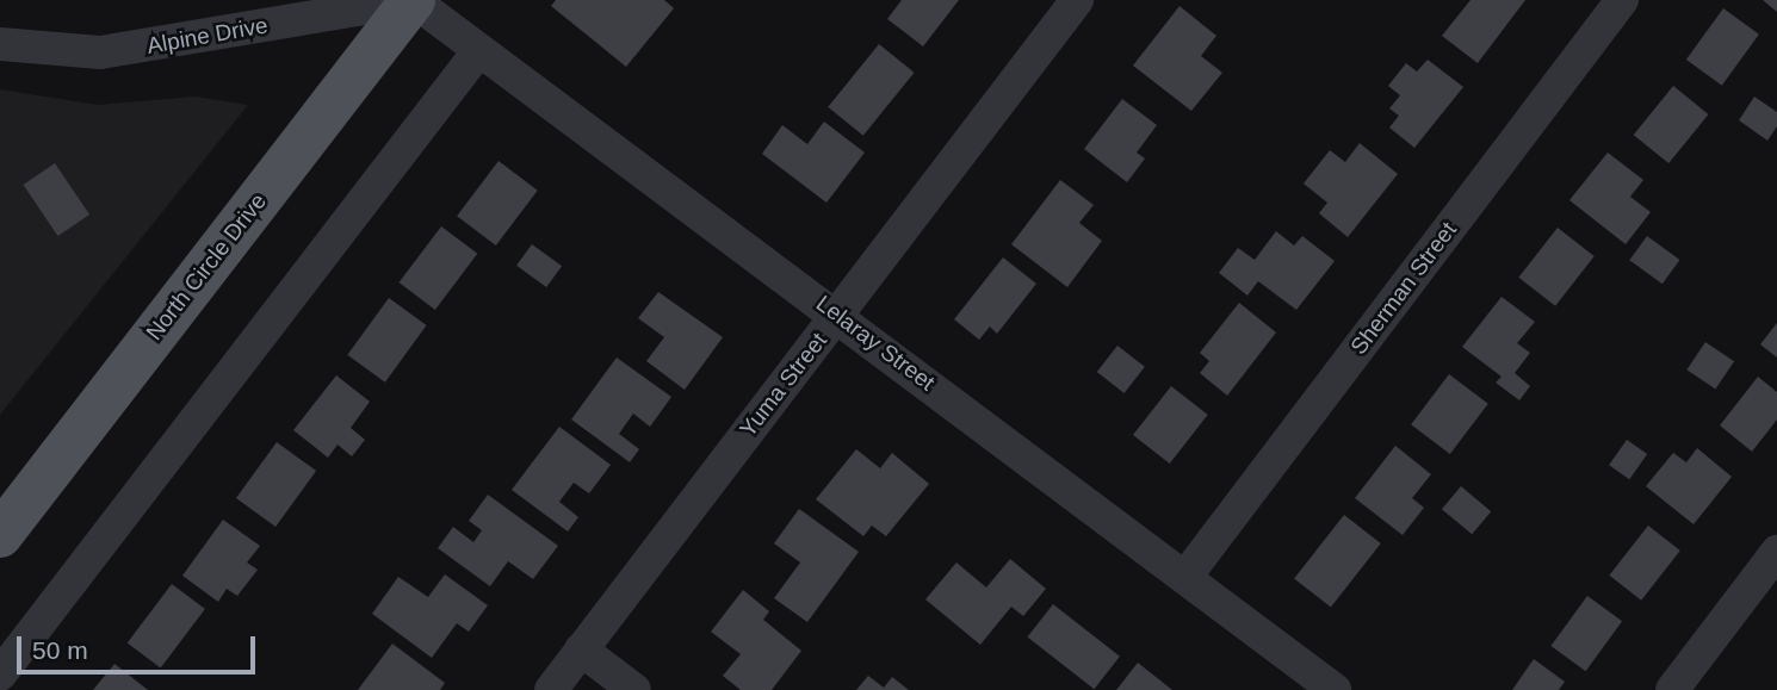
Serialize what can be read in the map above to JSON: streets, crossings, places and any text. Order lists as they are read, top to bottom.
{
  "streets": {
    "main road": ["North Circle Drive"],
    "street": [
      "Alpine Drive",
      "Sherman Street",
      "Lelaray Street",
      "Yuma Street"
    ]
  },
  "crossings": [
    ["Alpine Drive", "North Circle Drive"],
    ["Alpine Drive", "Lelaray Street"],
    ["North Circle Drive", "Lelaray Street"],
    ["Sherman Street", "Lelaray Street"],
    ["Lelaray Street", "Yuma Street"]
  ],
  "scale_bar": "50 m"
}
